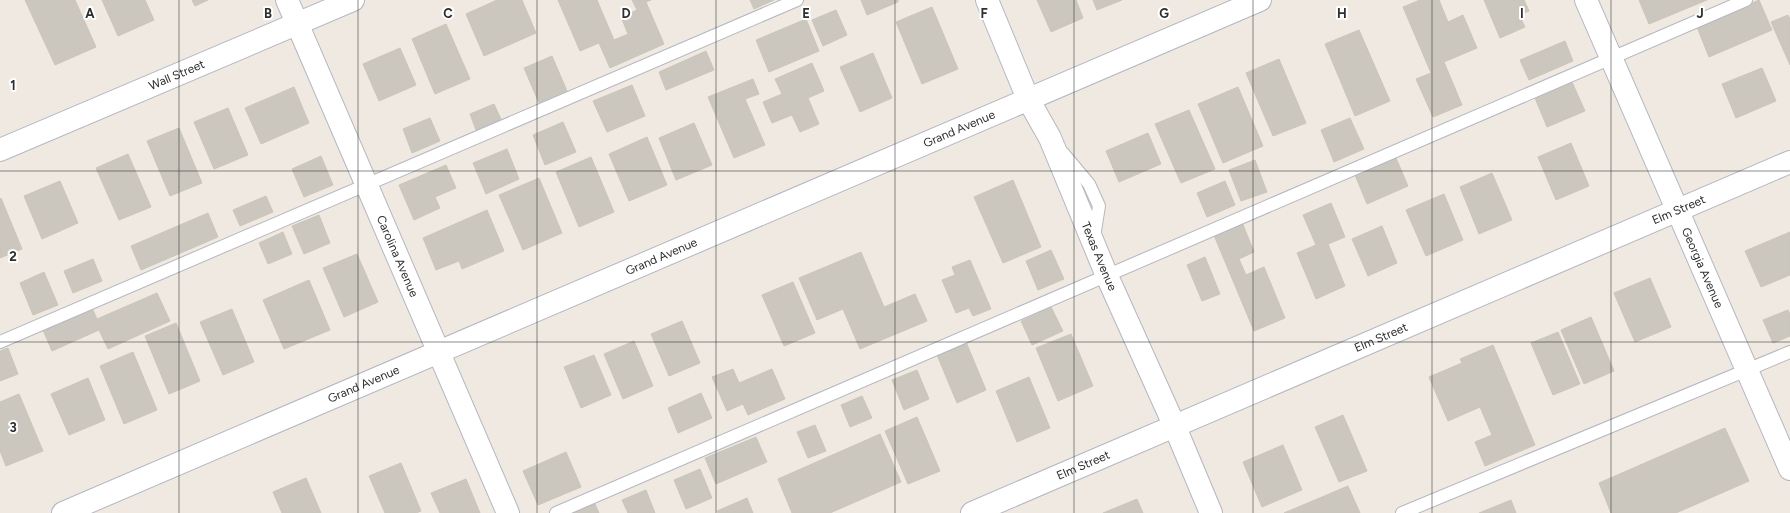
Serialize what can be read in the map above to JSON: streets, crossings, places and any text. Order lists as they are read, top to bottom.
{
  "streets": {
    "street": [
      "Wall Street",
      "Grand Avenue",
      "Elm Street",
      "Carolina Avenue",
      "Texas Avenue",
      "Georgia Avenue"
    ]
  },
  "crossings": [
    ["Wall Street", "Carolina Avenue"],
    ["Grand Avenue", "Carolina Avenue"],
    ["Grand Avenue", "Texas Avenue"],
    ["Elm Street", "Texas Avenue"],
    ["Elm Street", "Georgia Avenue"]
  ],
  "grid": {
    "columns": [
      "A",
      "B",
      "C",
      "D",
      "E",
      "F",
      "G",
      "H",
      "I",
      "J"
    ],
    "rows": ["1", "2", "3"]
  }
}
